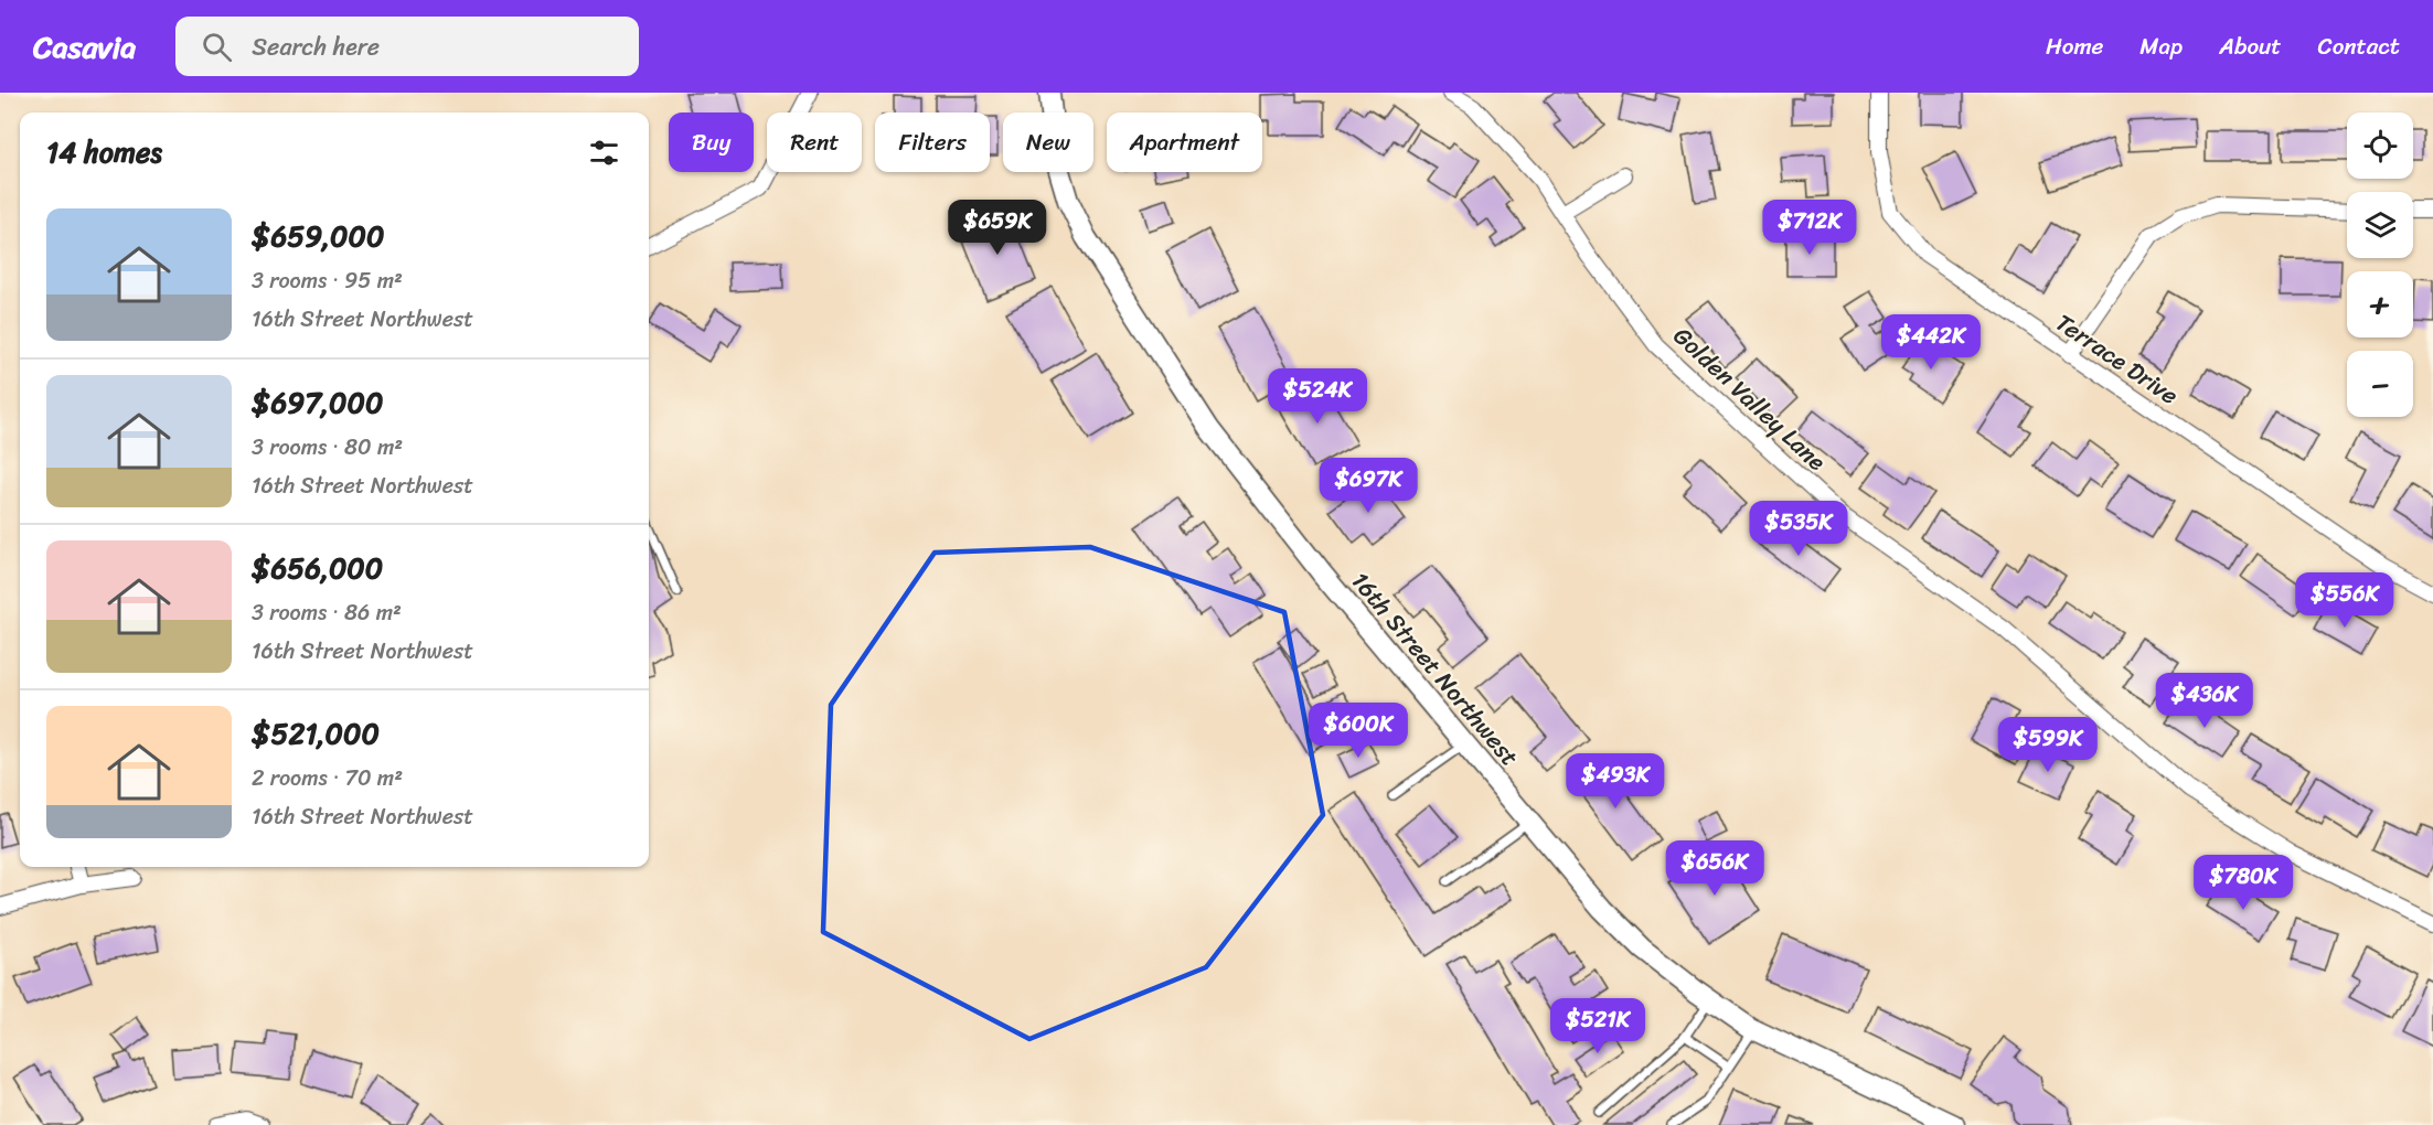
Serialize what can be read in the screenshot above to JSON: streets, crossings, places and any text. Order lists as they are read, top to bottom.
{
  "streets": {
    "street": ["Terrace Drive", "Golden Valley Lane", "16th Street Northwest"]
  },
  "page": {
    "header": "Casavia",
    "search": "Search here",
    "nav": [
      "Home",
      "Map",
      "About",
      "Contact"
    ],
    "map_buttons": ["+", "−"],
    "chip": [
      "Buy",
      "Rent",
      "Filters",
      "New",
      "Apartment"
    ],
    "heading": "14 homes",
    "list": [
      {
        "name": "$659,000",
        "note": "3 rooms · 95 m² · 16th Street Northwest"
      },
      {
        "name": "$697,000",
        "note": "3 rooms · 80 m² · 16th Street Northwest"
      },
      {
        "name": "$656,000",
        "note": "3 rooms · 86 m² · 16th Street Northwest"
      },
      {
        "name": "$521,000",
        "note": "2 rooms · 70 m² · 16th Street Northwest"
      }
    ],
    "price": [
      "$659K",
      "$712K",
      "$442K",
      "$524K",
      "$697K",
      "$535K",
      "$556K",
      "$436K",
      "$600K",
      "$599K",
      "$493K",
      "$656K",
      "$780K",
      "$521K"
    ]
  }
}
